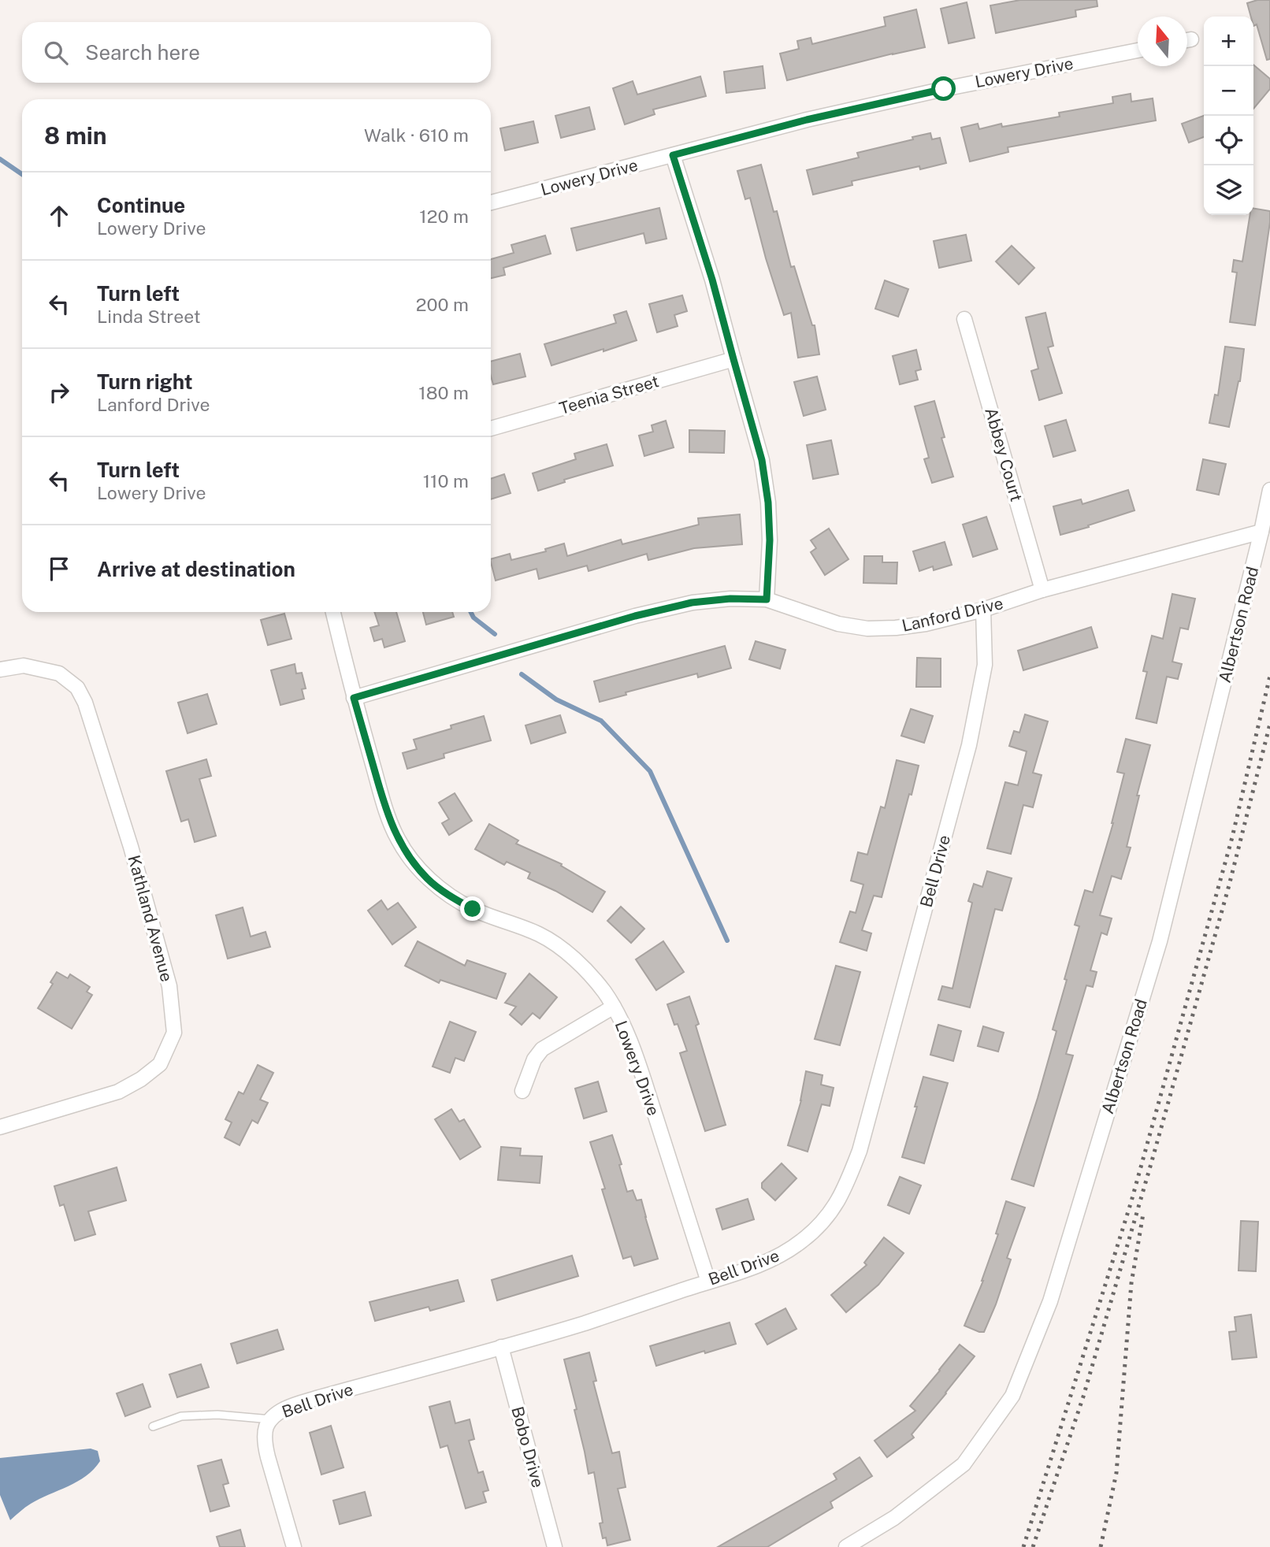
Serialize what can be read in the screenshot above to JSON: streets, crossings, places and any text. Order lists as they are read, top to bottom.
{
  "streets": {
    "street": [
      "Lowery Drive",
      "Teenia Street",
      "Abbey Court",
      "Lanford Drive",
      "Albertson Road",
      "Bell Drive",
      "Kathland Avenue",
      "Bobo Drive"
    ]
  },
  "crossings": [
    ["Lowery Drive", "Lanford Drive"],
    ["Lowery Drive", "Bell Drive"],
    ["Abbey Court", "Lanford Drive"],
    ["Lanford Drive", "Albertson Road"],
    ["Lanford Drive", "Bell Drive"],
    ["Bell Drive", "Bobo Drive"]
  ],
  "north": "top",
  "page": {
    "map_buttons": ["+", "−"],
    "search": "Search here",
    "heading": ["8 min", "Walk · 610 m"],
    "list": [
      ["Continue", "Lowery Drive", "120 m"],
      ["Turn left", "Linda Street", "200 m"],
      ["Turn right", "Lanford Drive", "180 m"],
      ["Turn left", "Lowery Drive", "110 m"],
      "Arrive at destination"
    ]
  }
}
